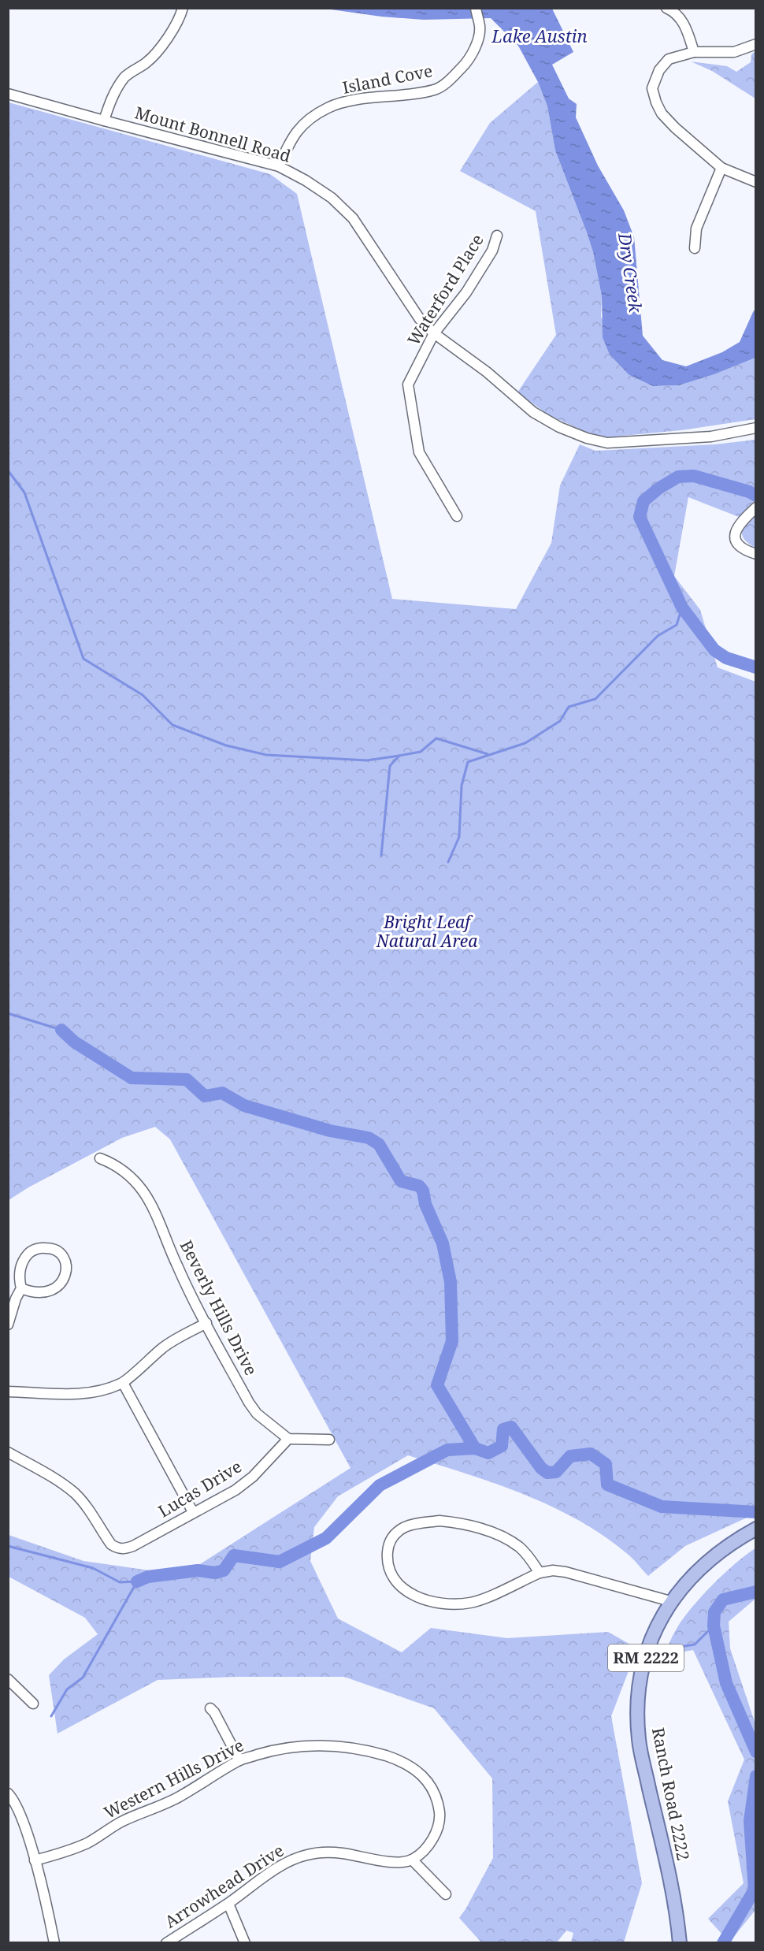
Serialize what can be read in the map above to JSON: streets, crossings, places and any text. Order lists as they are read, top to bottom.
{
  "streets": {
    "main road": ["RM 2222", "Ranch Road 2222"],
    "street": [
      "Island Cove",
      "Mount Bonnell Road",
      "Waterford Place",
      "Beverly Hills Drive",
      "Lucas Drive",
      "Western Hills Drive",
      "Arrowhead Drive"
    ]
  },
  "crossings": [
    ["Island Cove", "Mount Bonnell Road"],
    ["Mount Bonnell Road", "Waterford Place"],
    ["Beverly Hills Drive", "Lucas Drive"],
    ["Western Hills Drive", "Arrowhead Drive"]
  ],
  "water": ["Lake Austin", "Dry Creek"],
  "parks": ["Bright Leaf Natural Area"]
}
